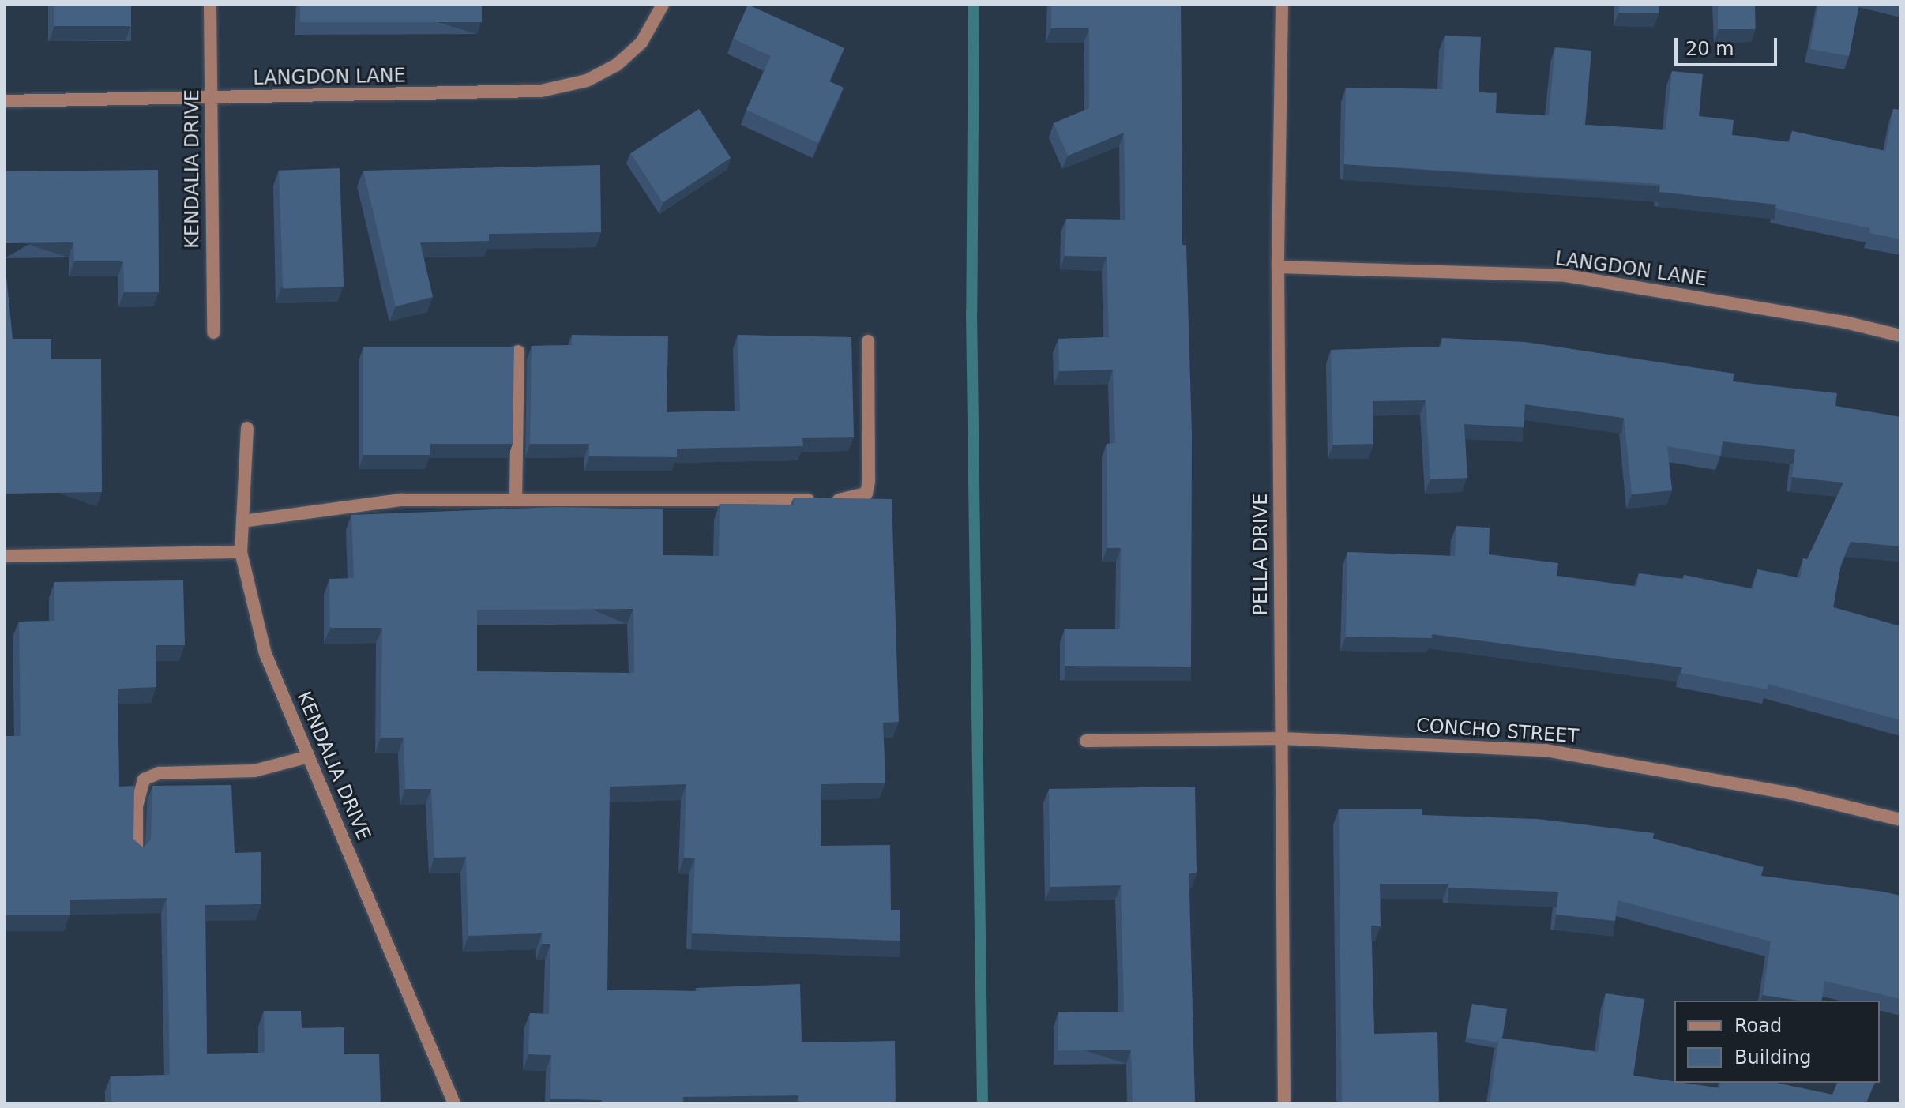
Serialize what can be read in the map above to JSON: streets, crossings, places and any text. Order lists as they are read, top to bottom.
{
  "streets": {
    "street": [
      "LANGDON LANE",
      "KENDALIA DRIVE",
      "PELLA DRIVE",
      "CONCHO STREET"
    ]
  },
  "crossings": [
    ["LANGDON LANE", "KENDALIA DRIVE"],
    ["LANGDON LANE", "PELLA DRIVE"],
    ["PELLA DRIVE", "CONCHO STREET"]
  ],
  "legend": ["Road", "Building"],
  "scale_bar": "20 m"
}
